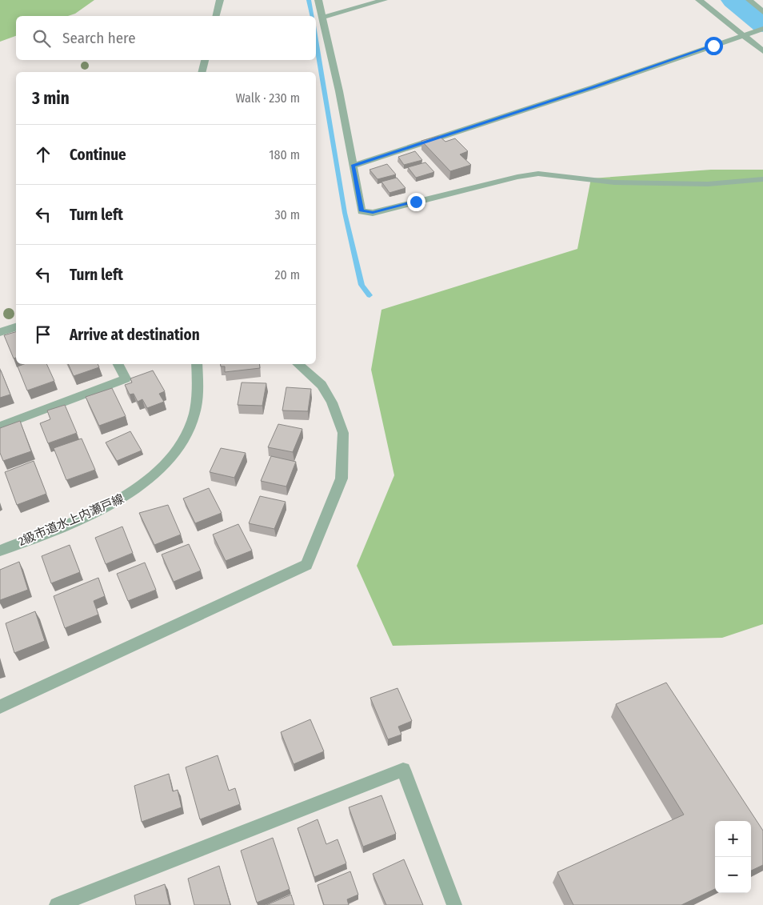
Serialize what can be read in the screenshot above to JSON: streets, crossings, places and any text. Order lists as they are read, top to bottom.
{
  "streets": {
    "street": ["2級市道水上内瀬戸線"]
  },
  "page": {
    "search": "Search here",
    "heading": ["3 min", "Walk · 230 m"],
    "list": [
      ["Continue", "180 m"],
      ["Turn left", "30 m"],
      ["Turn left", "20 m"],
      "Arrive at destination"
    ],
    "map_buttons": ["+", "−"]
  }
}
